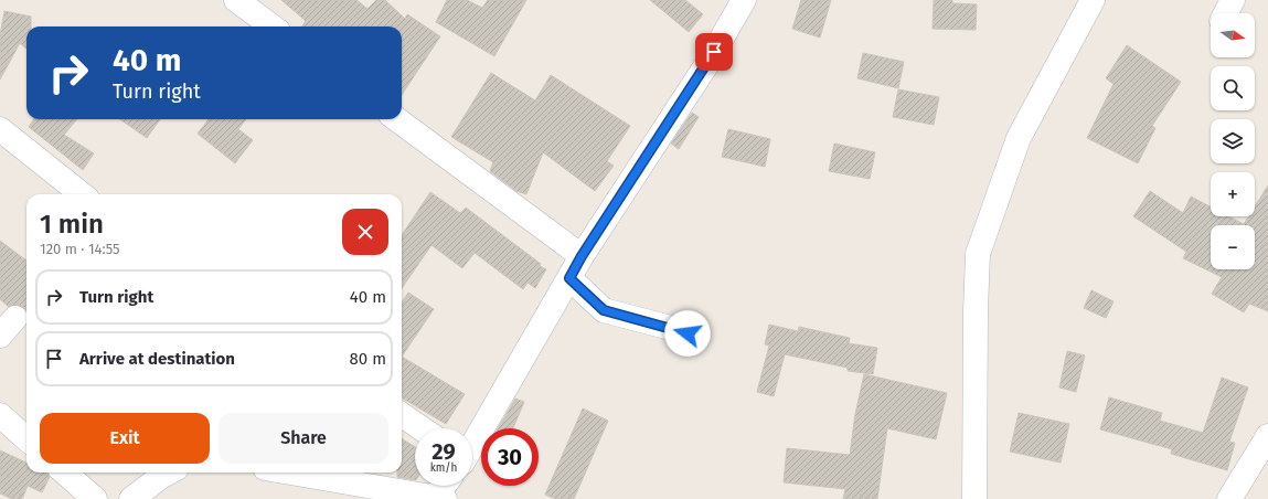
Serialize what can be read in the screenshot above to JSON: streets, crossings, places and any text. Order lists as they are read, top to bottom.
{
  "north": "right",
  "page": {
    "map_buttons": ["+", "−"],
    "turn": ["40 m", "Turn right"],
    "heading": ["1 min", "120 m · 14:55"],
    "list": [
      {
        "name": "Turn right",
        "value": "40 m"
      },
      {
        "name": "Arrive at destination",
        "value": "80 m"
      }
    ],
    "buttons": ["Exit", "Share"],
    "speed": "29 km/h",
    "limit": "30"
  }
}
